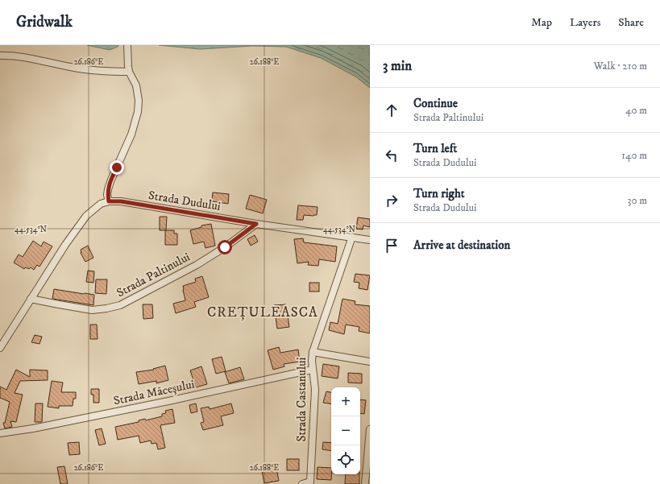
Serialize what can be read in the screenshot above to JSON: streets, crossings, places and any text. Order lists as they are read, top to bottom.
{
  "streets": {
    "street": [
      "Strada Dudului",
      "Strada Paltinului",
      "Strada Măceșului",
      "Strada Castanului"
    ]
  },
  "crossings": [
    ["Strada Dudului", "Strada Paltinului"],
    ["Strada Dudului", "Strada Castanului"],
    ["Strada Măceșului", "Strada Castanului"]
  ],
  "districts": ["CREȚULEASCA"],
  "page": {
    "header": "Gridwalk",
    "nav": ["Map", "Layers", "Share"],
    "heading": ["3 min", "Walk · 210 m"],
    "list": [
      ["Continue", "Strada Paltinului", "40 m"],
      ["Turn left", "Strada Dudului", "140 m"],
      ["Turn right", "Strada Dudului", "30 m"],
      "Arrive at destination"
    ],
    "map_buttons": ["+", "−"]
  },
  "coordinates": ["26.186°E", "26.188°E", "44.534°N"]
}
